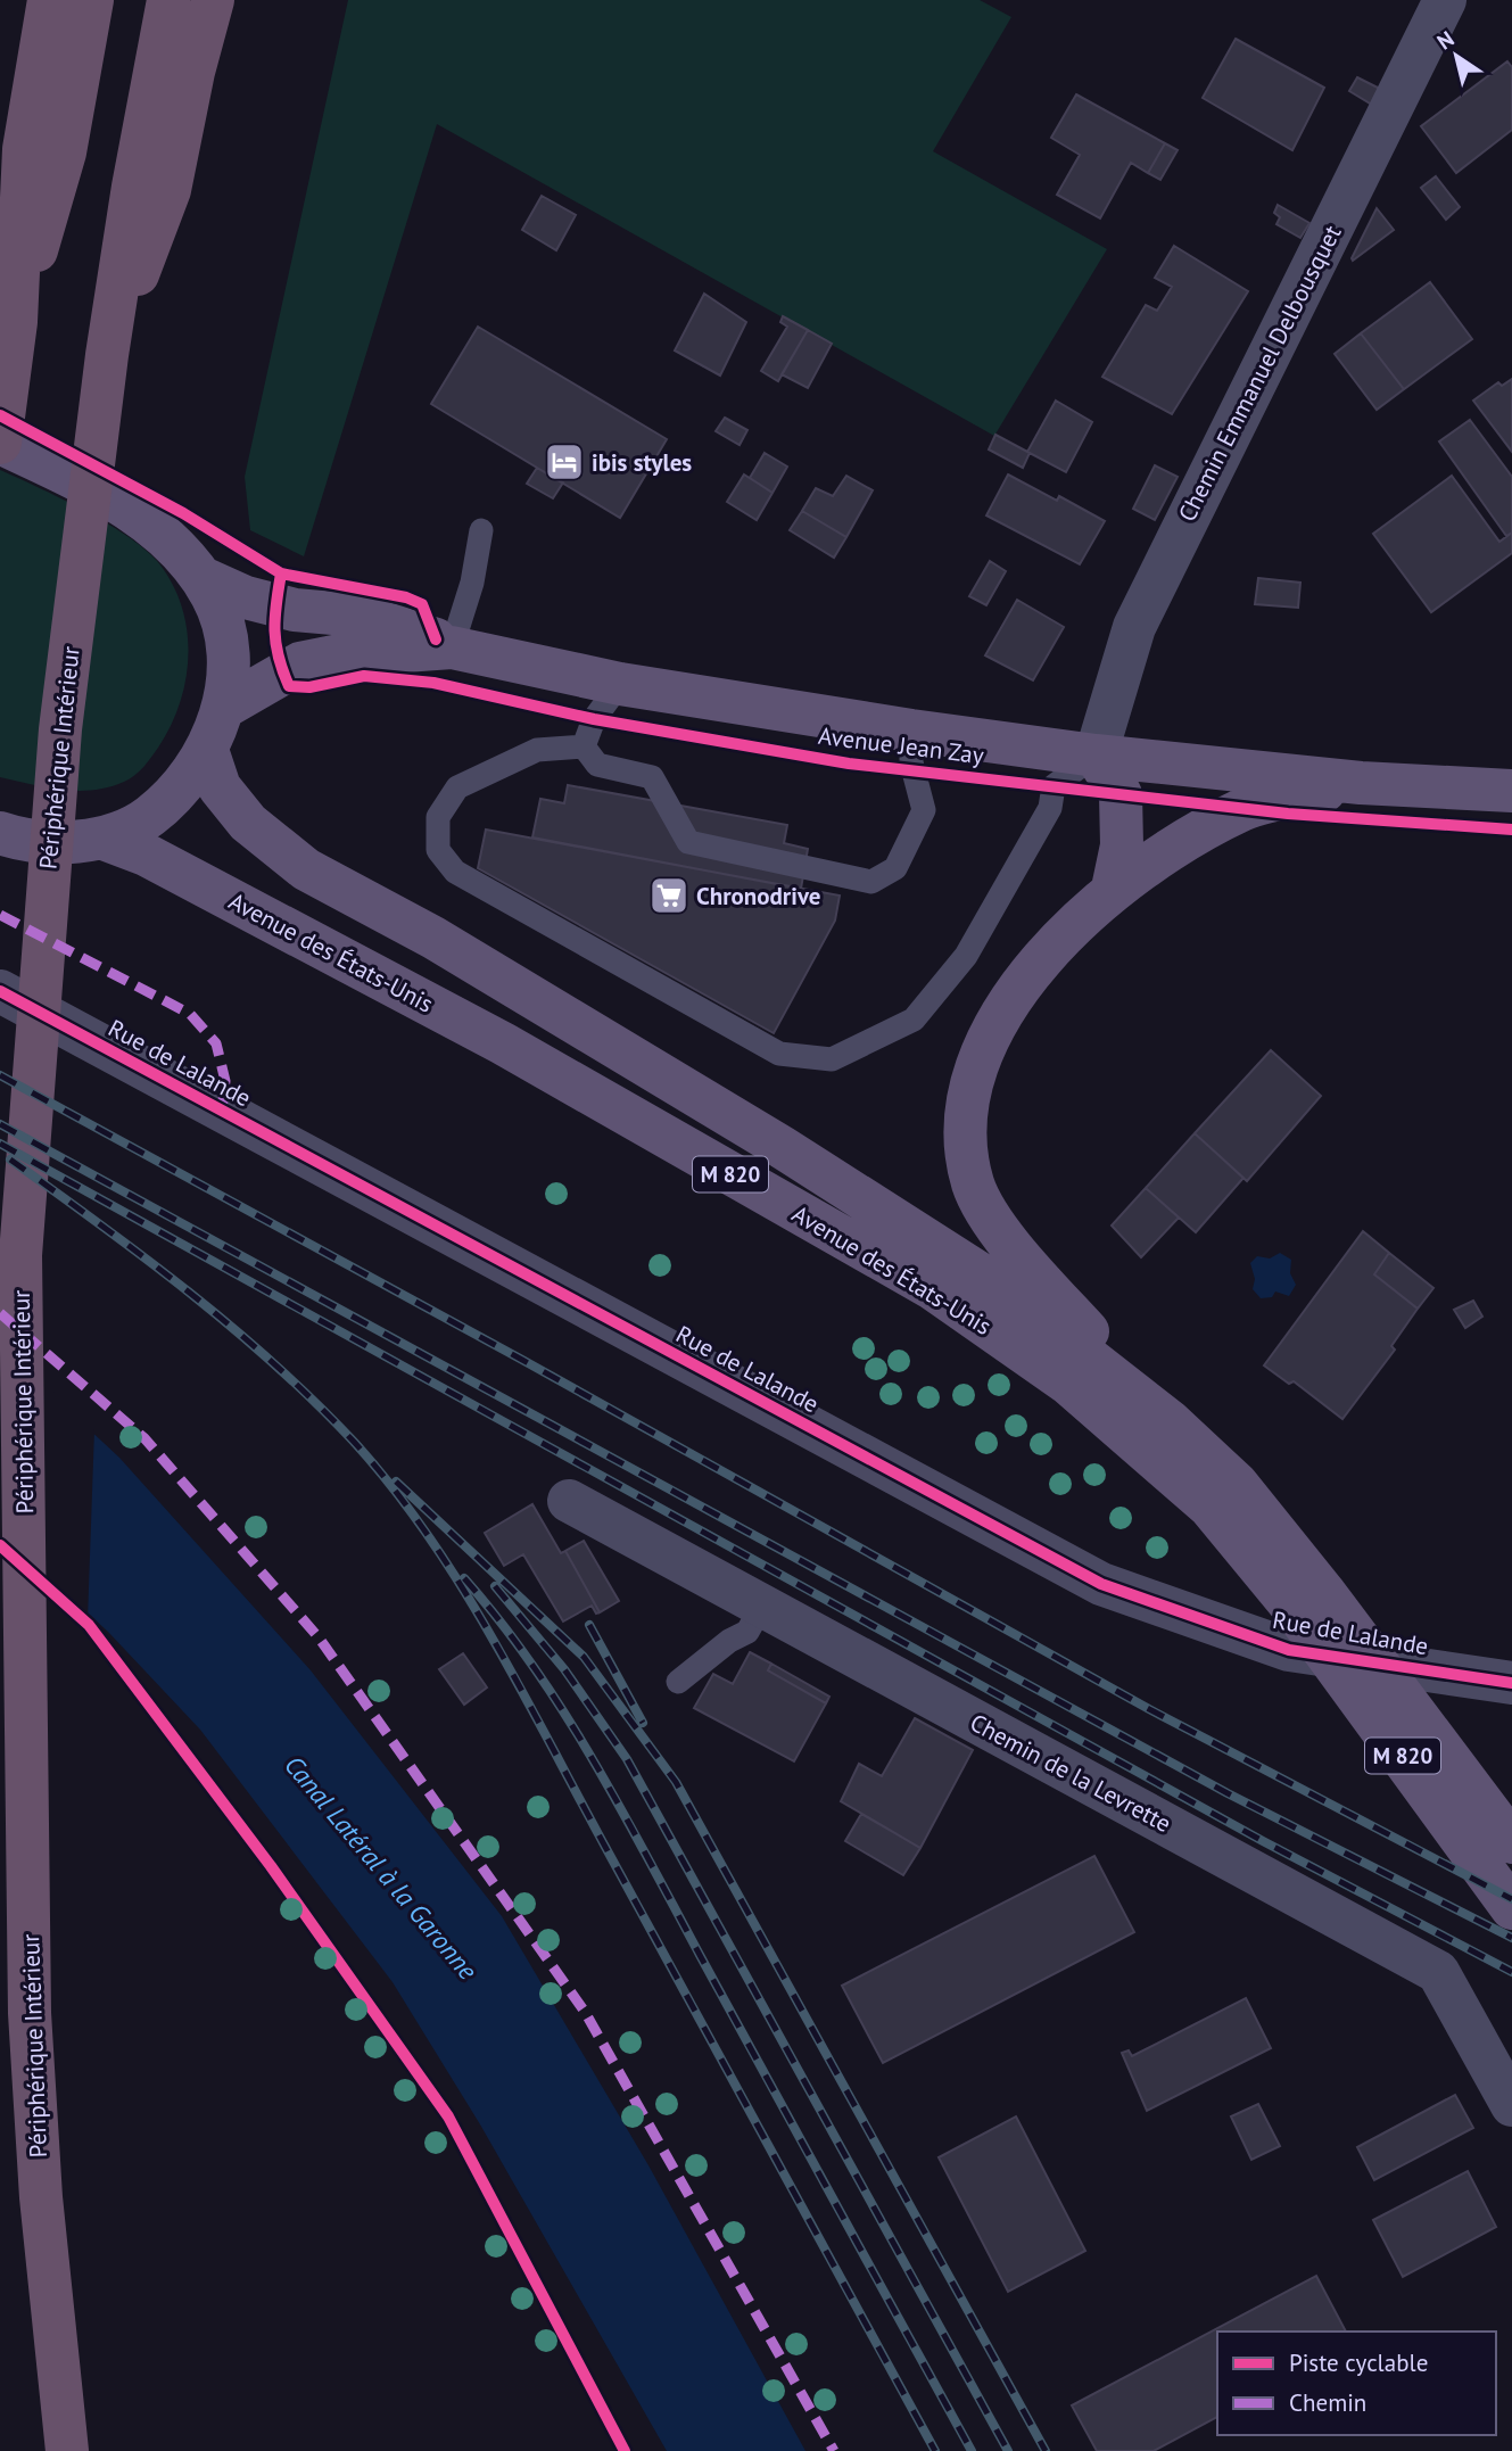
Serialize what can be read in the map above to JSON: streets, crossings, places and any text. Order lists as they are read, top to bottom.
{
  "streets": {
    "highway": ["Périphérique Intérieur"],
    "main road": ["Avenue Jean Zay", "Avenue des États-Unis", "M 820"],
    "street": ["Chemin Emmanuel Delbousquet", "Rue de Lalande", "Chemin de la Levrette"]
  },
  "crossings": [
    ["Chemin Emmanuel Delbousquet", "Avenue Jean Zay"]
  ],
  "water": ["Canal Latéral à la Garonne"],
  "places": {
    "hotel": ["ibis styles"],
    "supermarket": ["Chronodrive"]
  },
  "legend": ["Piste cyclable", "Chemin"],
  "north": "top left"
}
